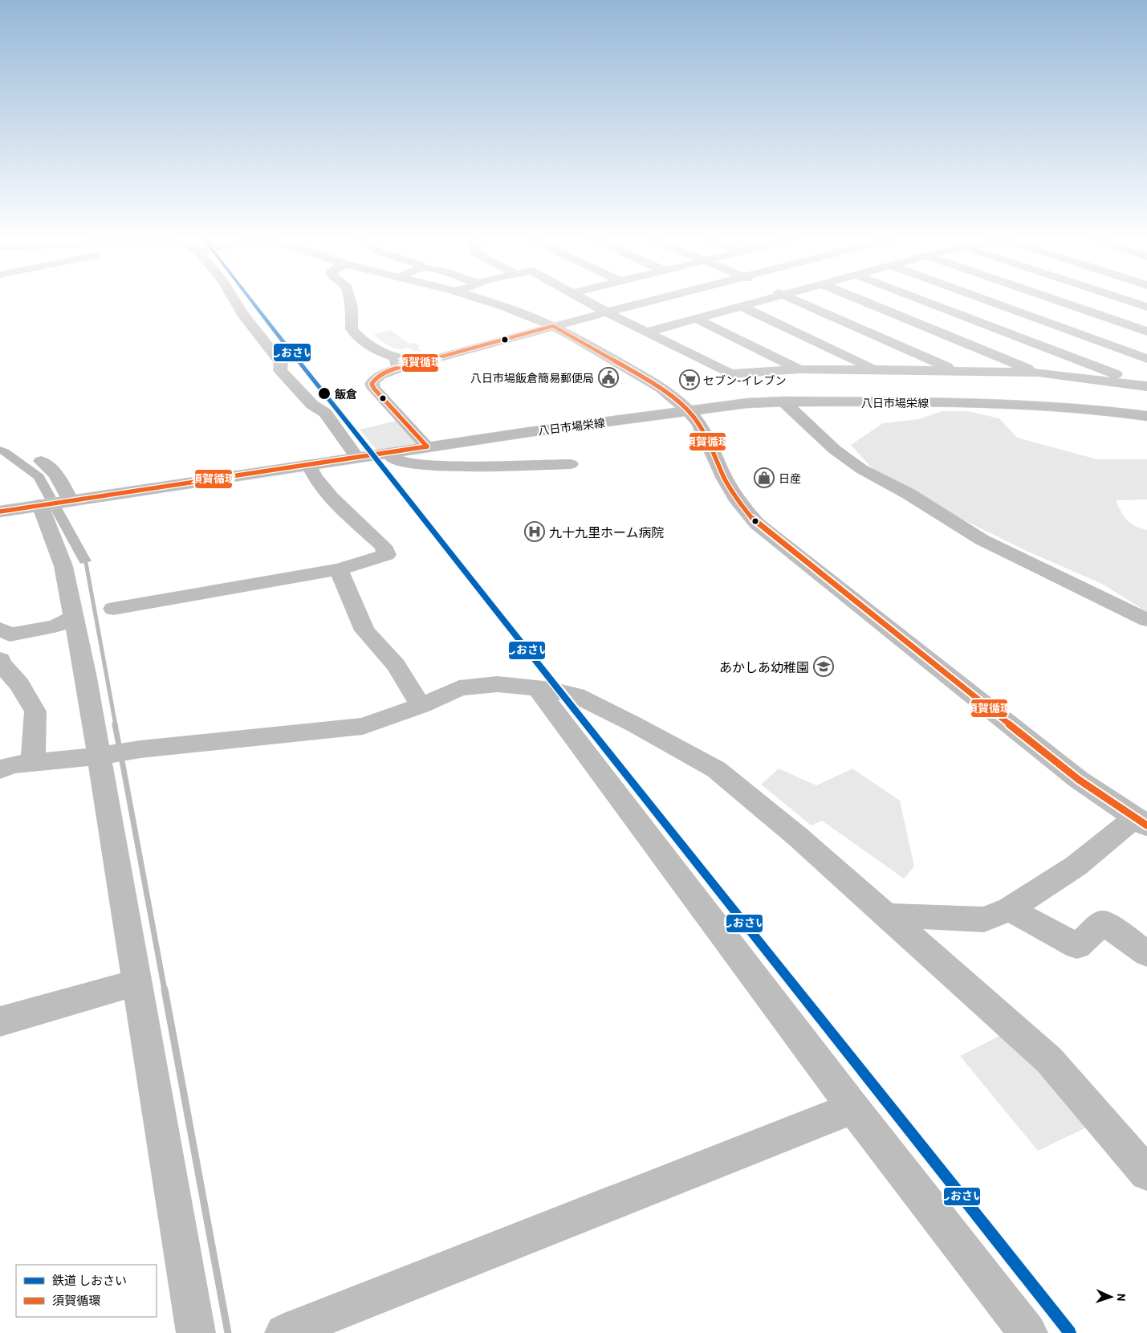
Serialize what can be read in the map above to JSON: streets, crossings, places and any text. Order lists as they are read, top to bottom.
{
  "streets": {
    "main road": ["八日市場栄線"]
  },
  "places": {
    "public building": ["八日市場飯倉簡易郵便局"],
    "supermarket": ["セブン-イレブン"],
    "other": ["飯倉"],
    "shop": ["日産"],
    "hospital": ["九十九里ホーム病院"],
    "school or university": ["あかしあ幼稚園"]
  },
  "lines": ["rail line しおさい", "transit line 須賀循環"],
  "legend": ["鉄道 しおさい", "須賀循環"],
  "north": "right"
}
